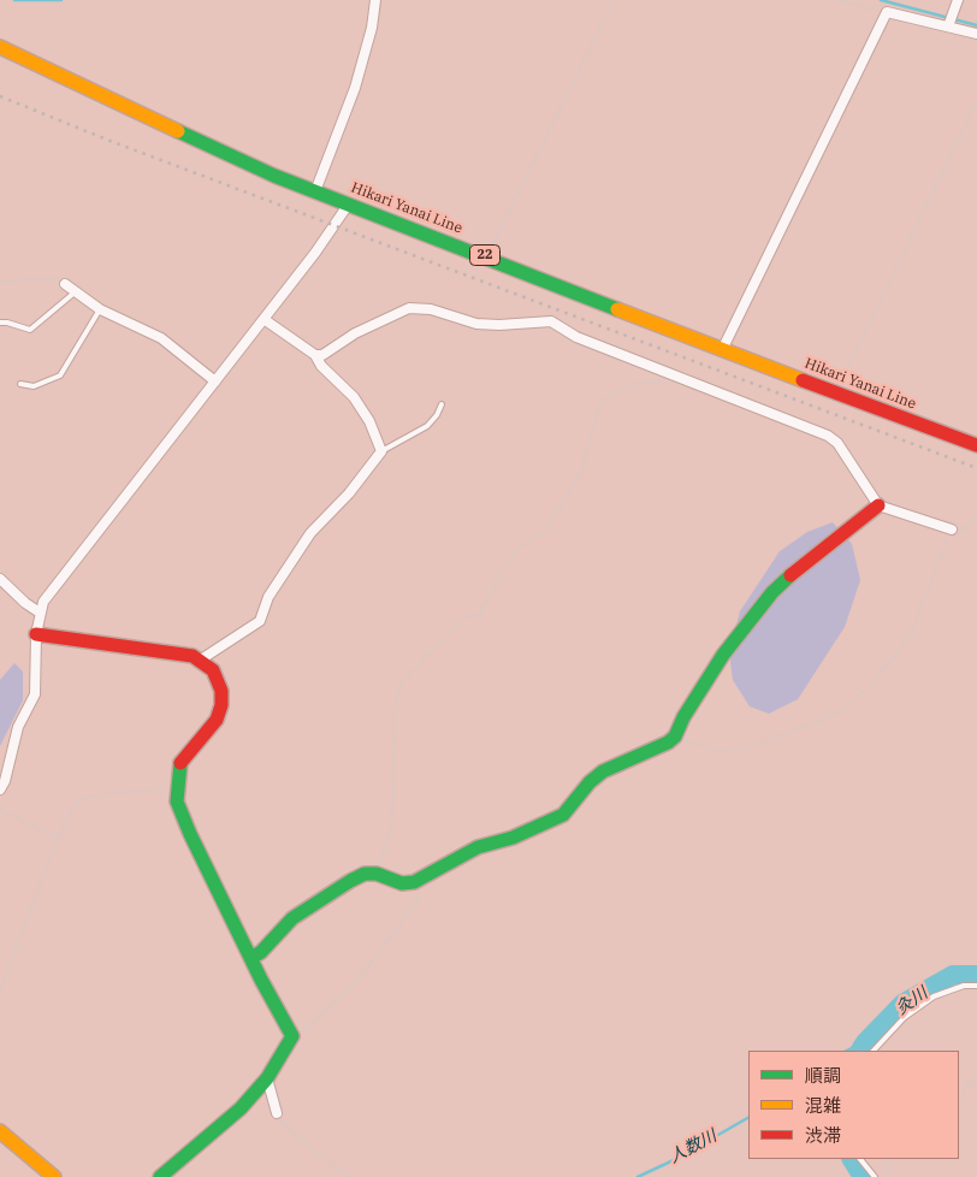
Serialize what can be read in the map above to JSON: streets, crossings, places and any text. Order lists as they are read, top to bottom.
{
  "streets": {
    "street": ["Hikari Yanai Line", "22"]
  },
  "water": ["灸川", "人数川"],
  "legend": ["順調", "混雑", "渋滞"]
}
